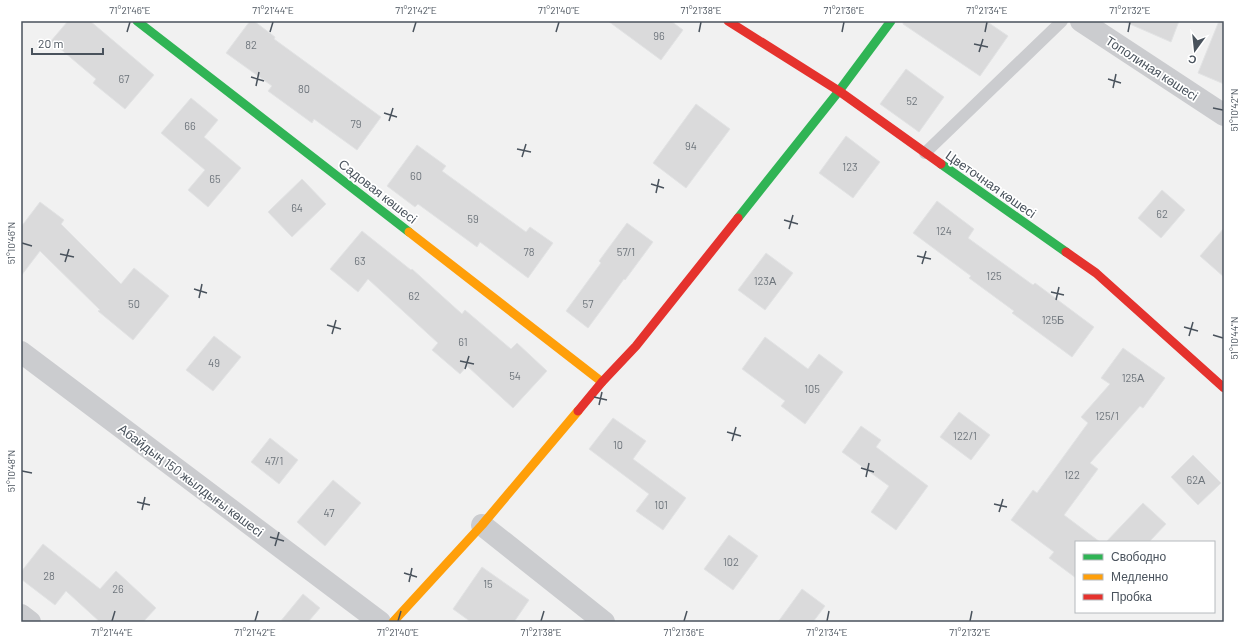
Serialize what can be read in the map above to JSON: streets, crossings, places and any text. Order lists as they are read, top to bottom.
{
  "streets": {
    "street": [
      "Тополиная көшесі",
      "Цветочная көшесі",
      "Садовая көшесі",
      "Абайдың 150 жылдығы көшесі"
    ]
  },
  "house_numbers": [
    "96",
    "82",
    "67",
    "80",
    "52",
    "79",
    "66",
    "94",
    "123",
    "60",
    "65",
    "64",
    "62",
    "59",
    "124",
    "78",
    "57/1",
    "63",
    "125",
    "123А",
    "62",
    "50",
    "57",
    "125Б",
    "61",
    "49",
    "54",
    "125А",
    "105",
    "125/1",
    "122/1",
    "10",
    "47/1",
    "122",
    "62А",
    "101",
    "47",
    "102",
    "28",
    "15",
    "26"
  ],
  "legend": ["Свободно", "Медленно", "Пробка"],
  "scale_bar": "20 m",
  "north": "bottom",
  "coordinates": [
    "71°21'46\"E",
    "71°21'44\"E",
    "71°21'42\"E",
    "71°21'40\"E",
    "71°21'38\"E",
    "71°21'36\"E",
    "71°21'34\"E",
    "71°21'32\"E",
    "51°10'42\"N",
    "51°10'46\"N",
    "51°10'44\"N",
    "51°10'48\"N"
  ]
}
